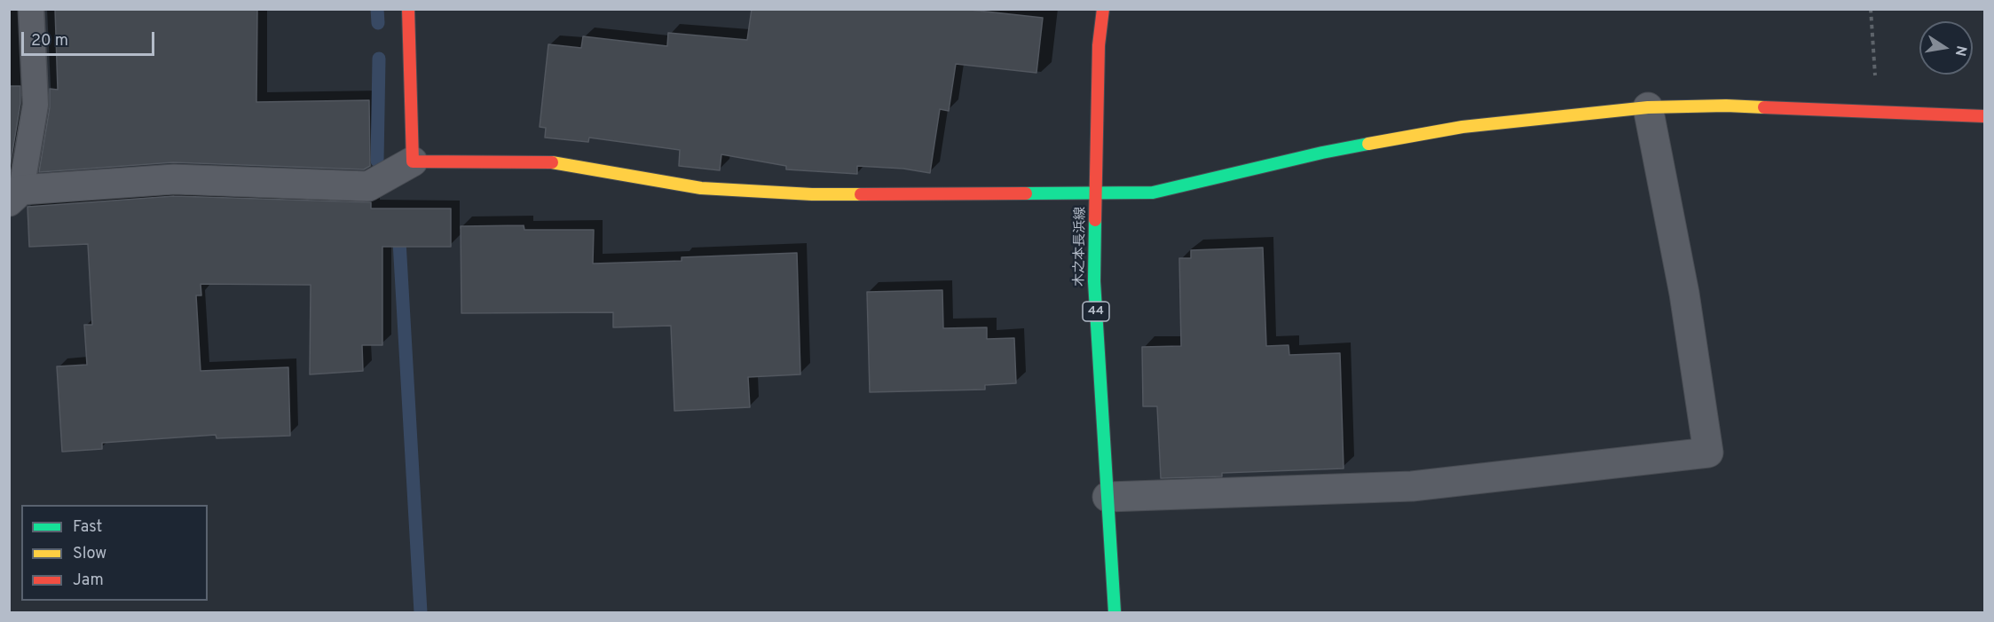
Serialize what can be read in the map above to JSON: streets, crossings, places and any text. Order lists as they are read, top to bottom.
{
  "streets": {
    "street": ["木之本長浜線", "44"]
  },
  "legend": ["Fast", "Slow", "Jam"],
  "scale_bar": "20 m",
  "north": "right"
}
